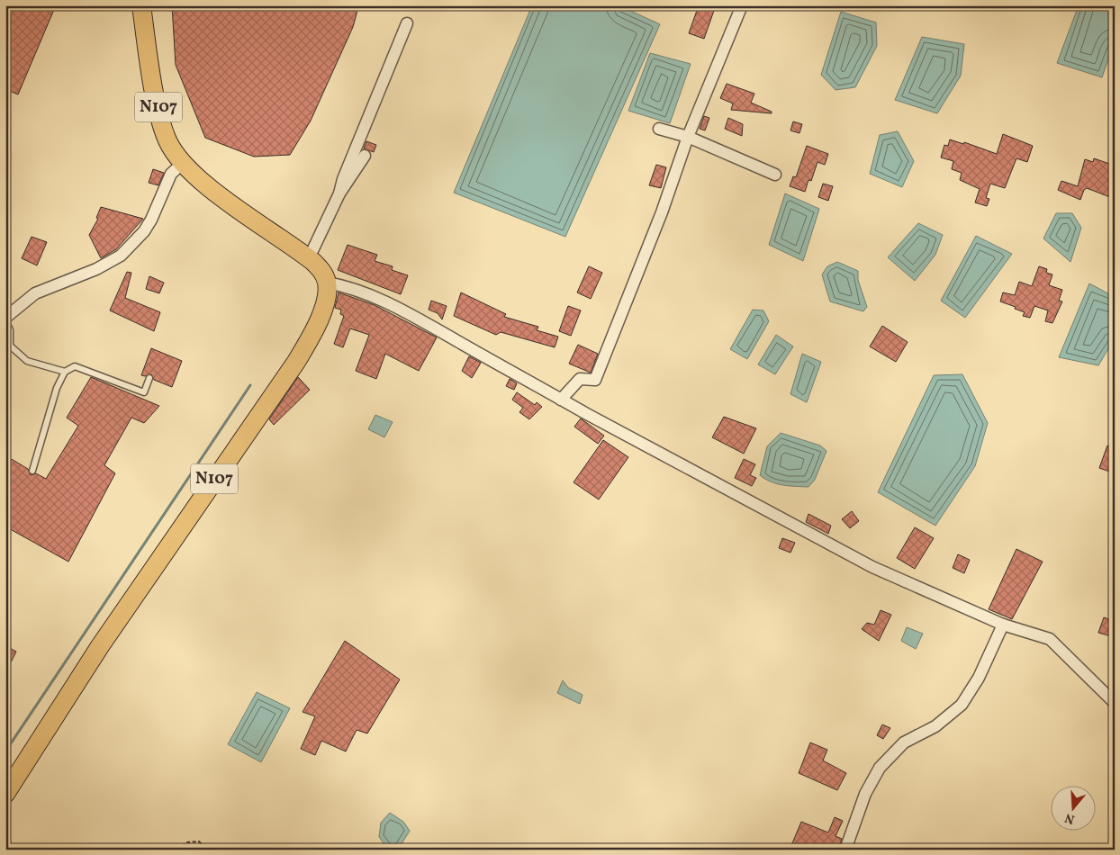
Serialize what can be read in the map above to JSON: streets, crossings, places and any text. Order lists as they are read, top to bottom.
{
  "streets": {
    "highway": ["N107"]
  },
  "north": "bottom"
}
